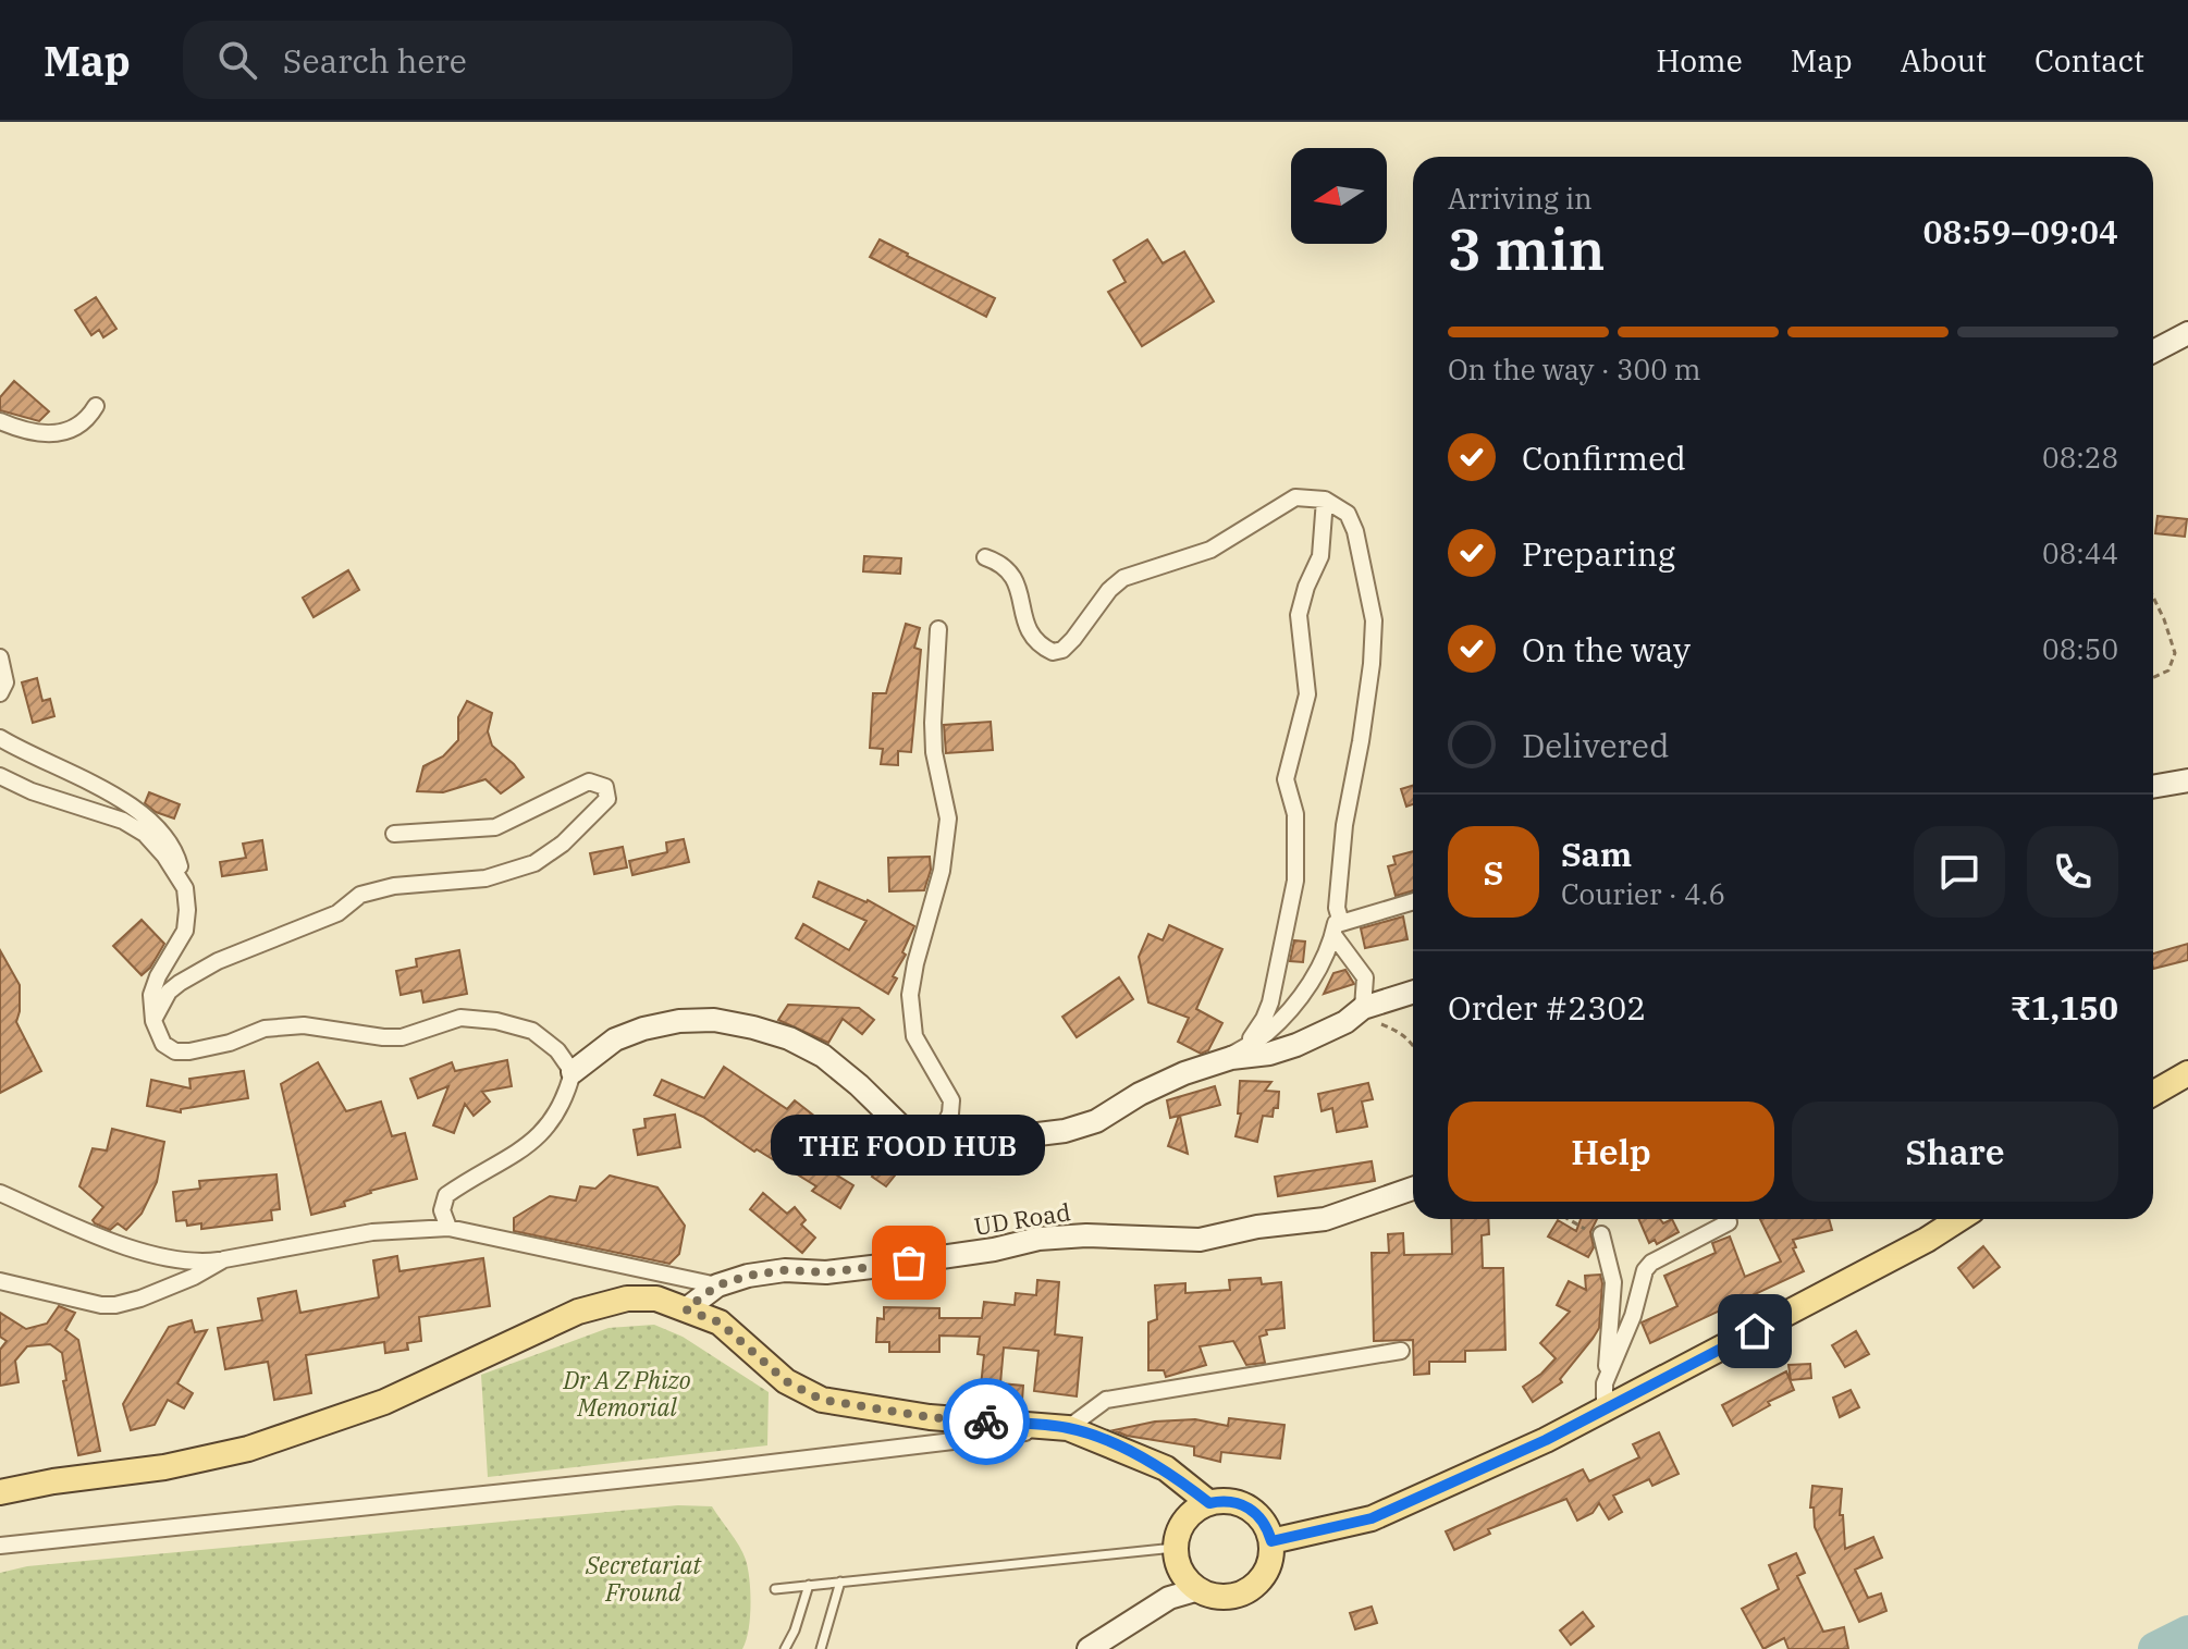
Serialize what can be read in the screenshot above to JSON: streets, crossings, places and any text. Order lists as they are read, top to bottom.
{
  "streets": {
    "main road": ["UD Road"]
  },
  "parks": ["Dr A Z Phizo Memorial", "Secretariat Fround"],
  "places": ["THE FOOD HUB"],
  "north": "left",
  "page": {
    "header": "Map",
    "search": "Search here",
    "nav": [
      "Home",
      "Map",
      "About",
      "Contact"
    ],
    "heading": ["3 min", "Arriving in", "08:59–09:04"],
    "panel": [
      "Sam",
      "Courier · 4.6",
      "Order #2302",
      "₹1,150"
    ],
    "bar": "On the way · 300 m",
    "list": [
      ["Confirmed", "08:28"],
      ["Preparing", "08:44"],
      ["On the way", "08:50"],
      "Delivered"
    ],
    "round": "S",
    "buttons": ["Help", "Share"],
    "bubble": "THE FOOD HUB"
  }
}
